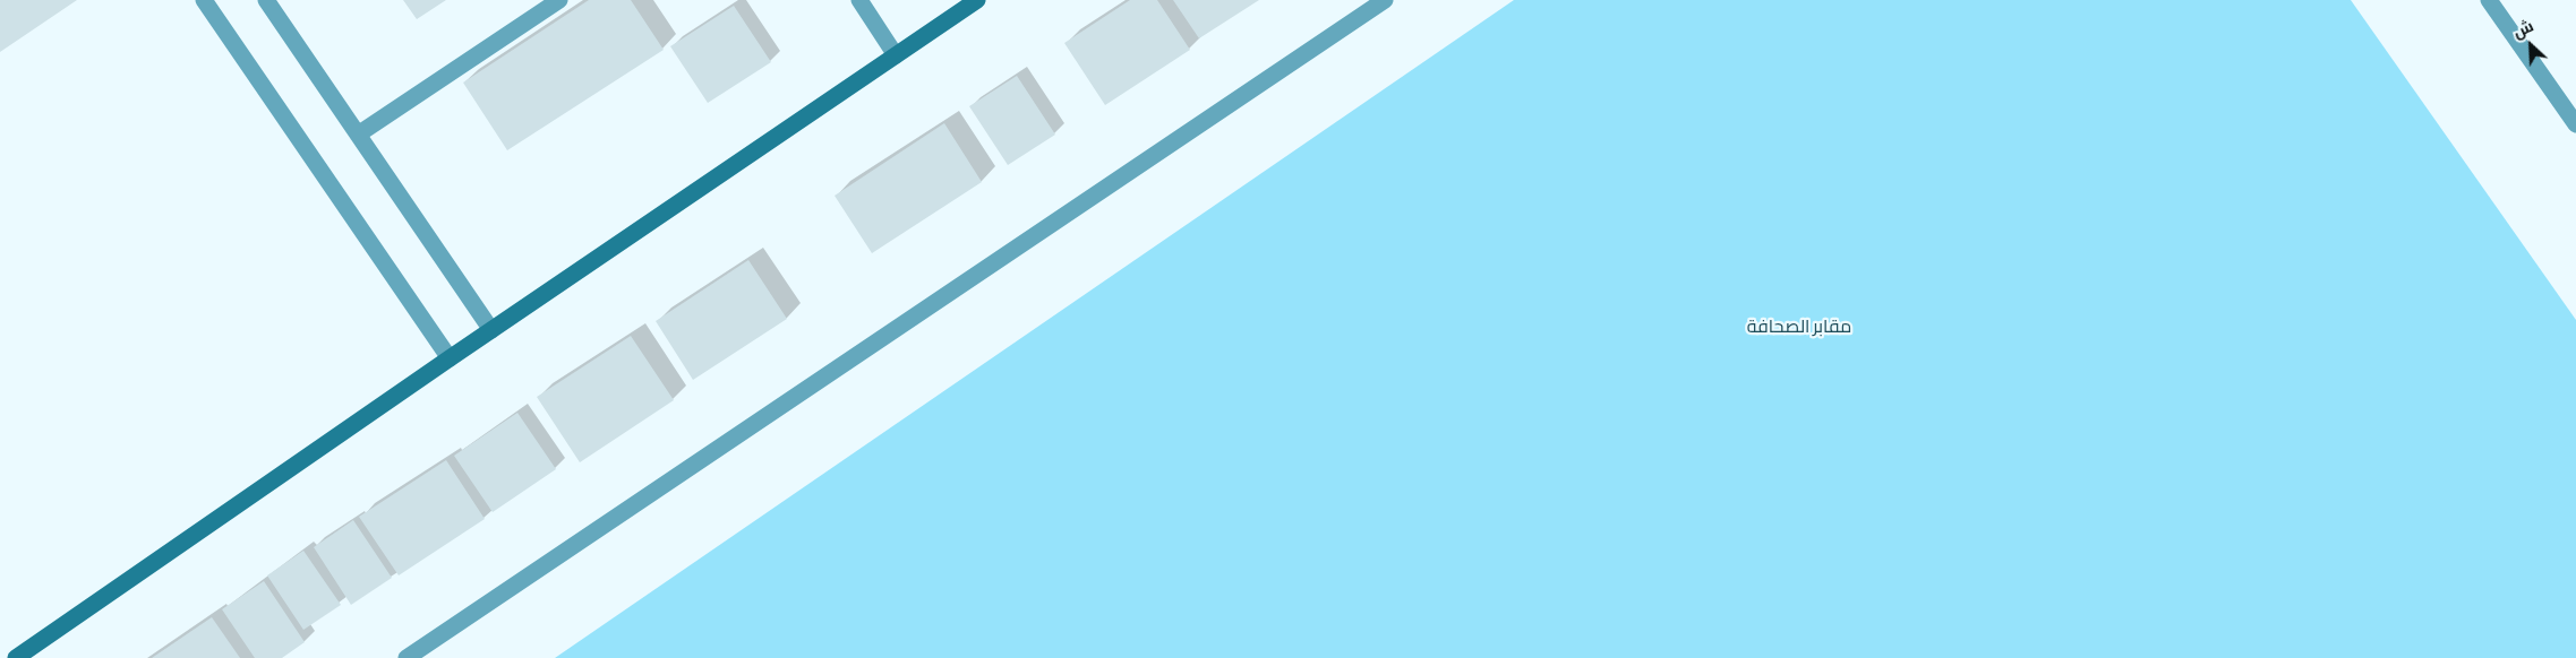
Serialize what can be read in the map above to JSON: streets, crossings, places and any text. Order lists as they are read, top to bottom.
{
  "parks": ["مقابر الصحافة"],
  "north": "top left"
}
